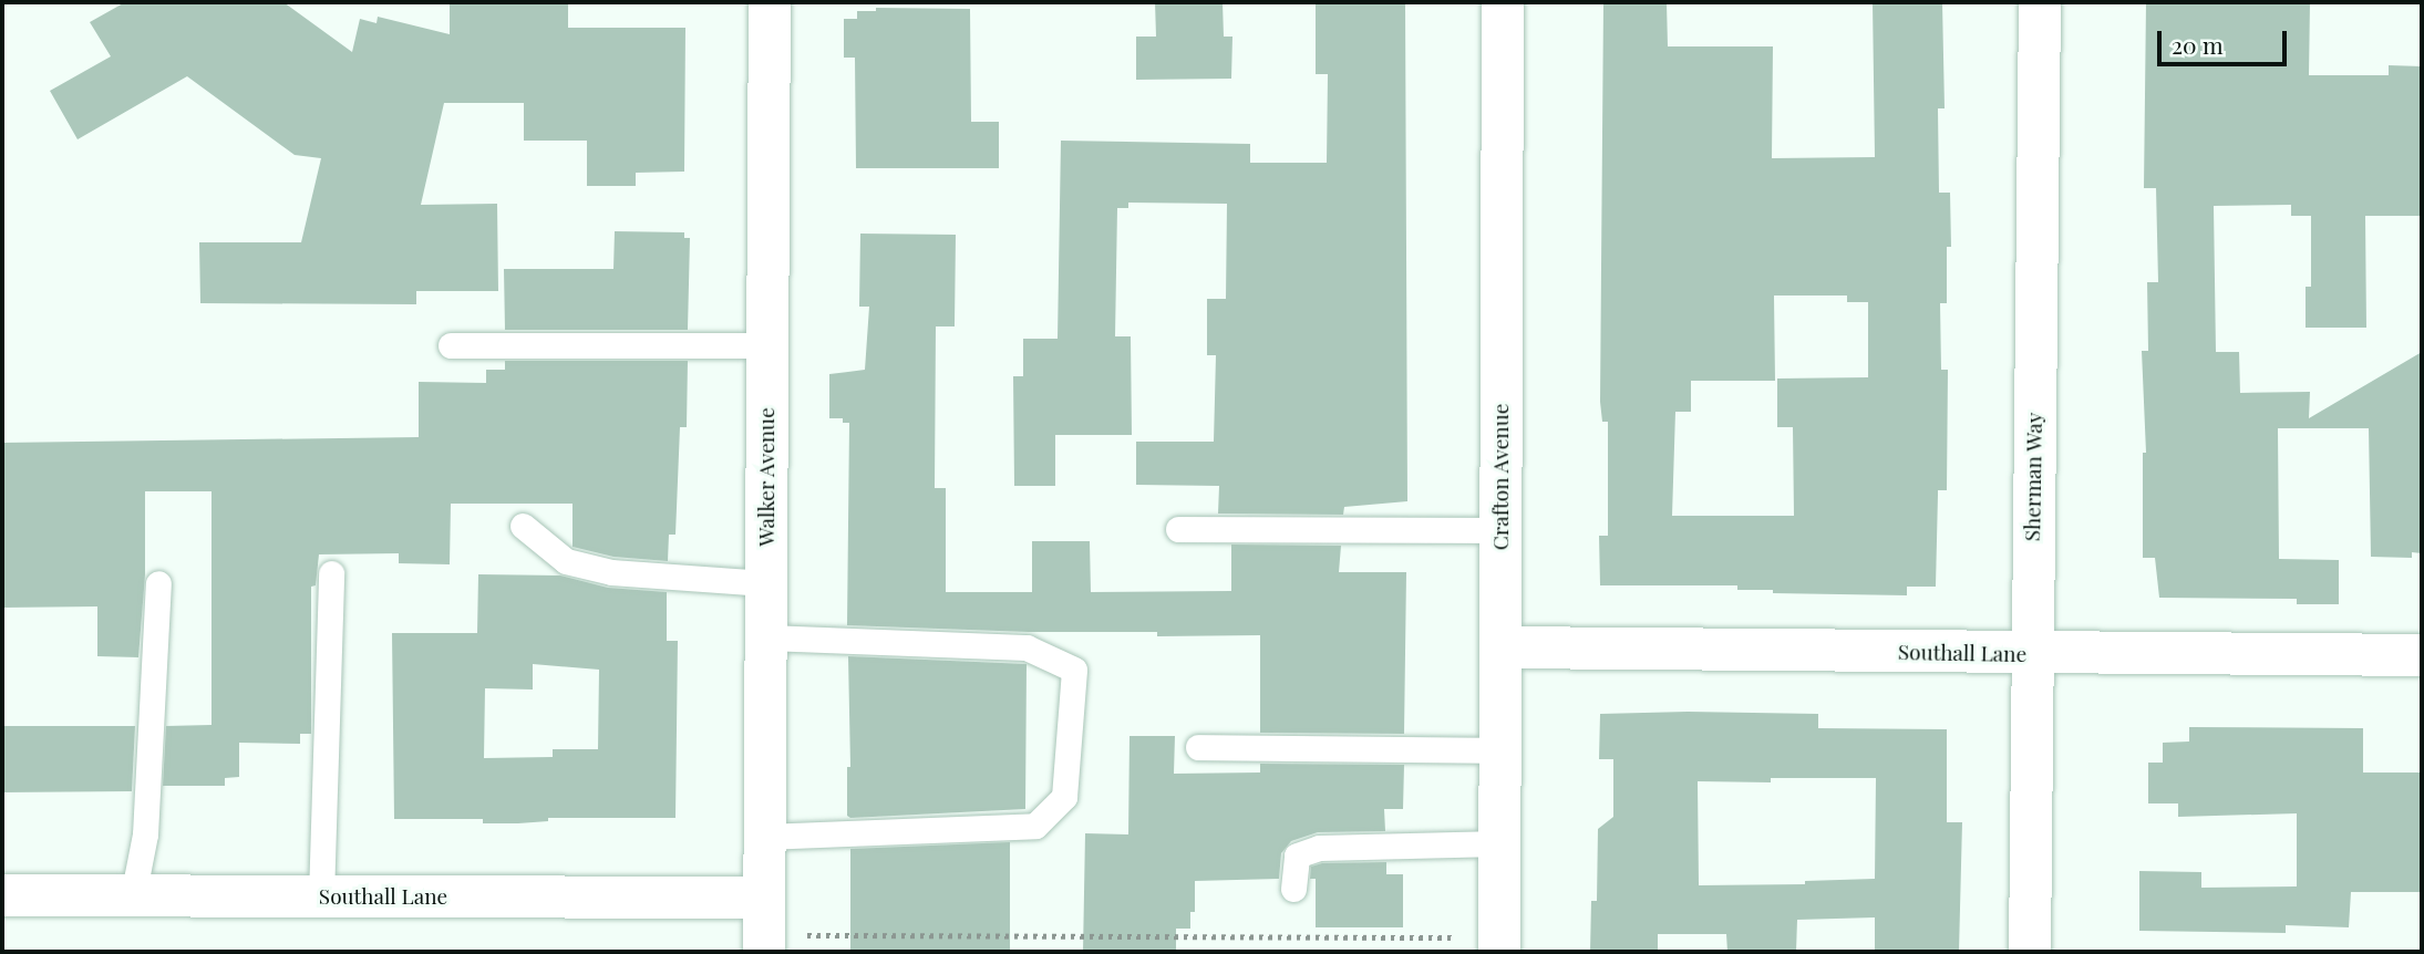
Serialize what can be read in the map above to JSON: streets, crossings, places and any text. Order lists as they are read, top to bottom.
{
  "streets": {
    "street": [
      "Walker Avenue",
      "Crafton Avenue",
      "Sherman Way",
      "Southall Lane"
    ]
  },
  "crossings": [
    ["Walker Avenue", "Southall Lane"],
    ["Crafton Avenue", "Southall Lane"],
    ["Sherman Way", "Southall Lane"]
  ],
  "scale_bar": "20 m"
}
